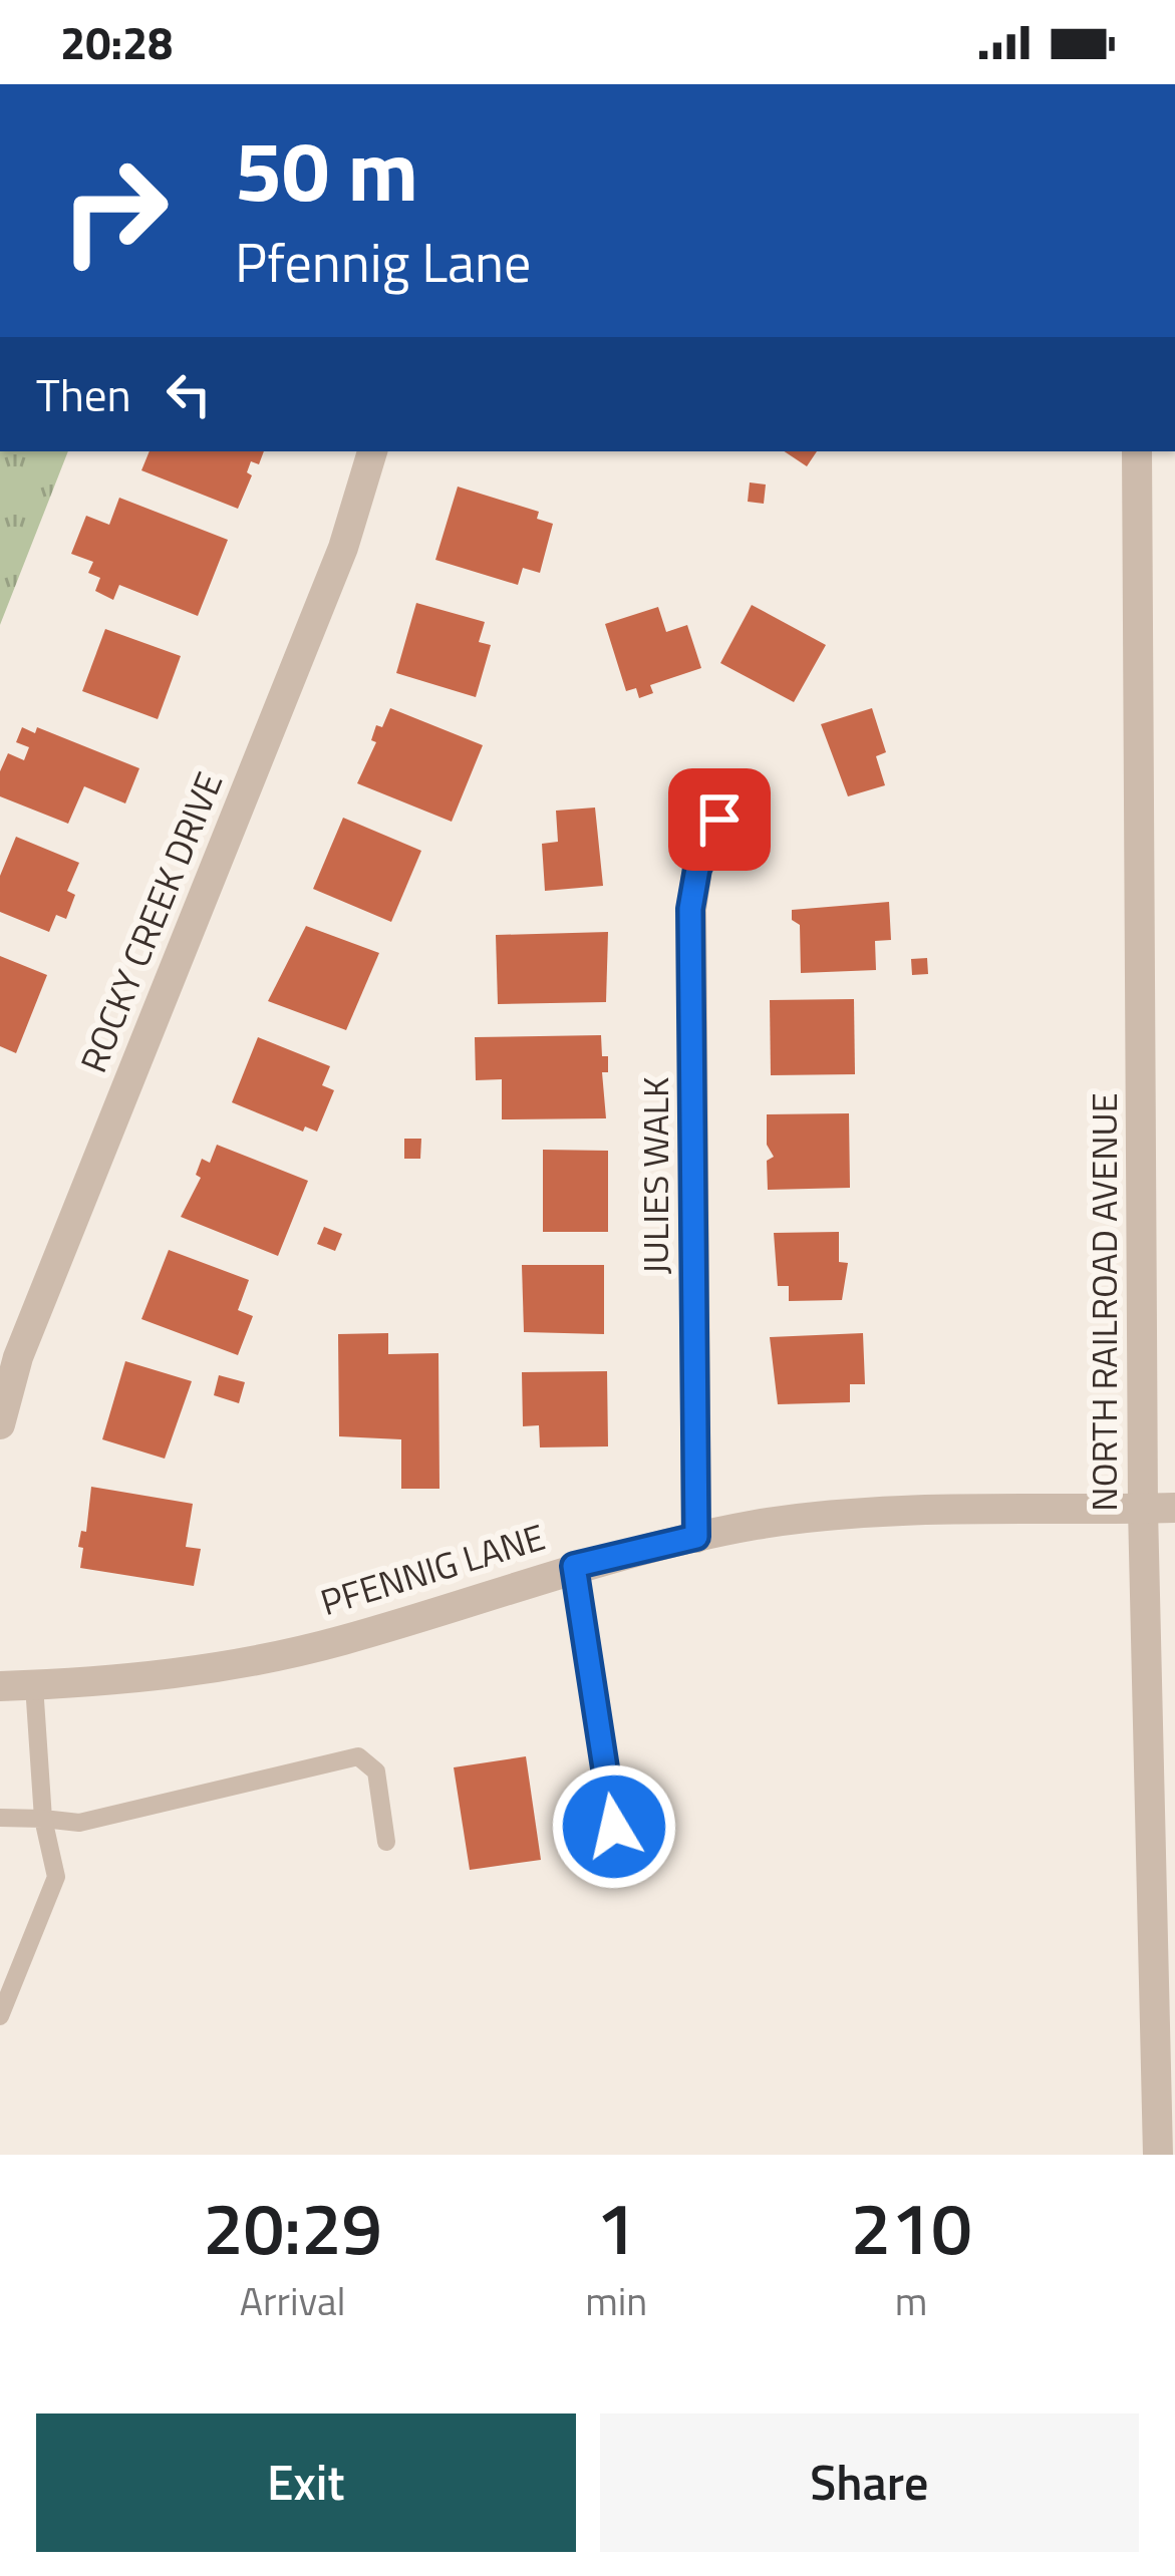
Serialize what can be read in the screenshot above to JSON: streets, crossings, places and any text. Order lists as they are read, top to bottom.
{
  "streets": {
    "street": [
      "ROCKY CREEK DRIVE",
      "JULIES WALK",
      "NORTH RAILROAD AVENUE",
      "PFENNIG LANE"
    ]
  },
  "crossings": [
    ["JULIES WALK", "PFENNIG LANE"],
    ["NORTH RAILROAD AVENUE", "PFENNIG LANE"]
  ],
  "page": {
    "status": "20:28",
    "turn": ["50 m", "Pfennig Lane"],
    "then": "Then",
    "eta": [
      "20:29",
      "Arrival",
      "1",
      "min",
      "210",
      "m"
    ],
    "buttons": ["Exit", "Share"]
  }
}
